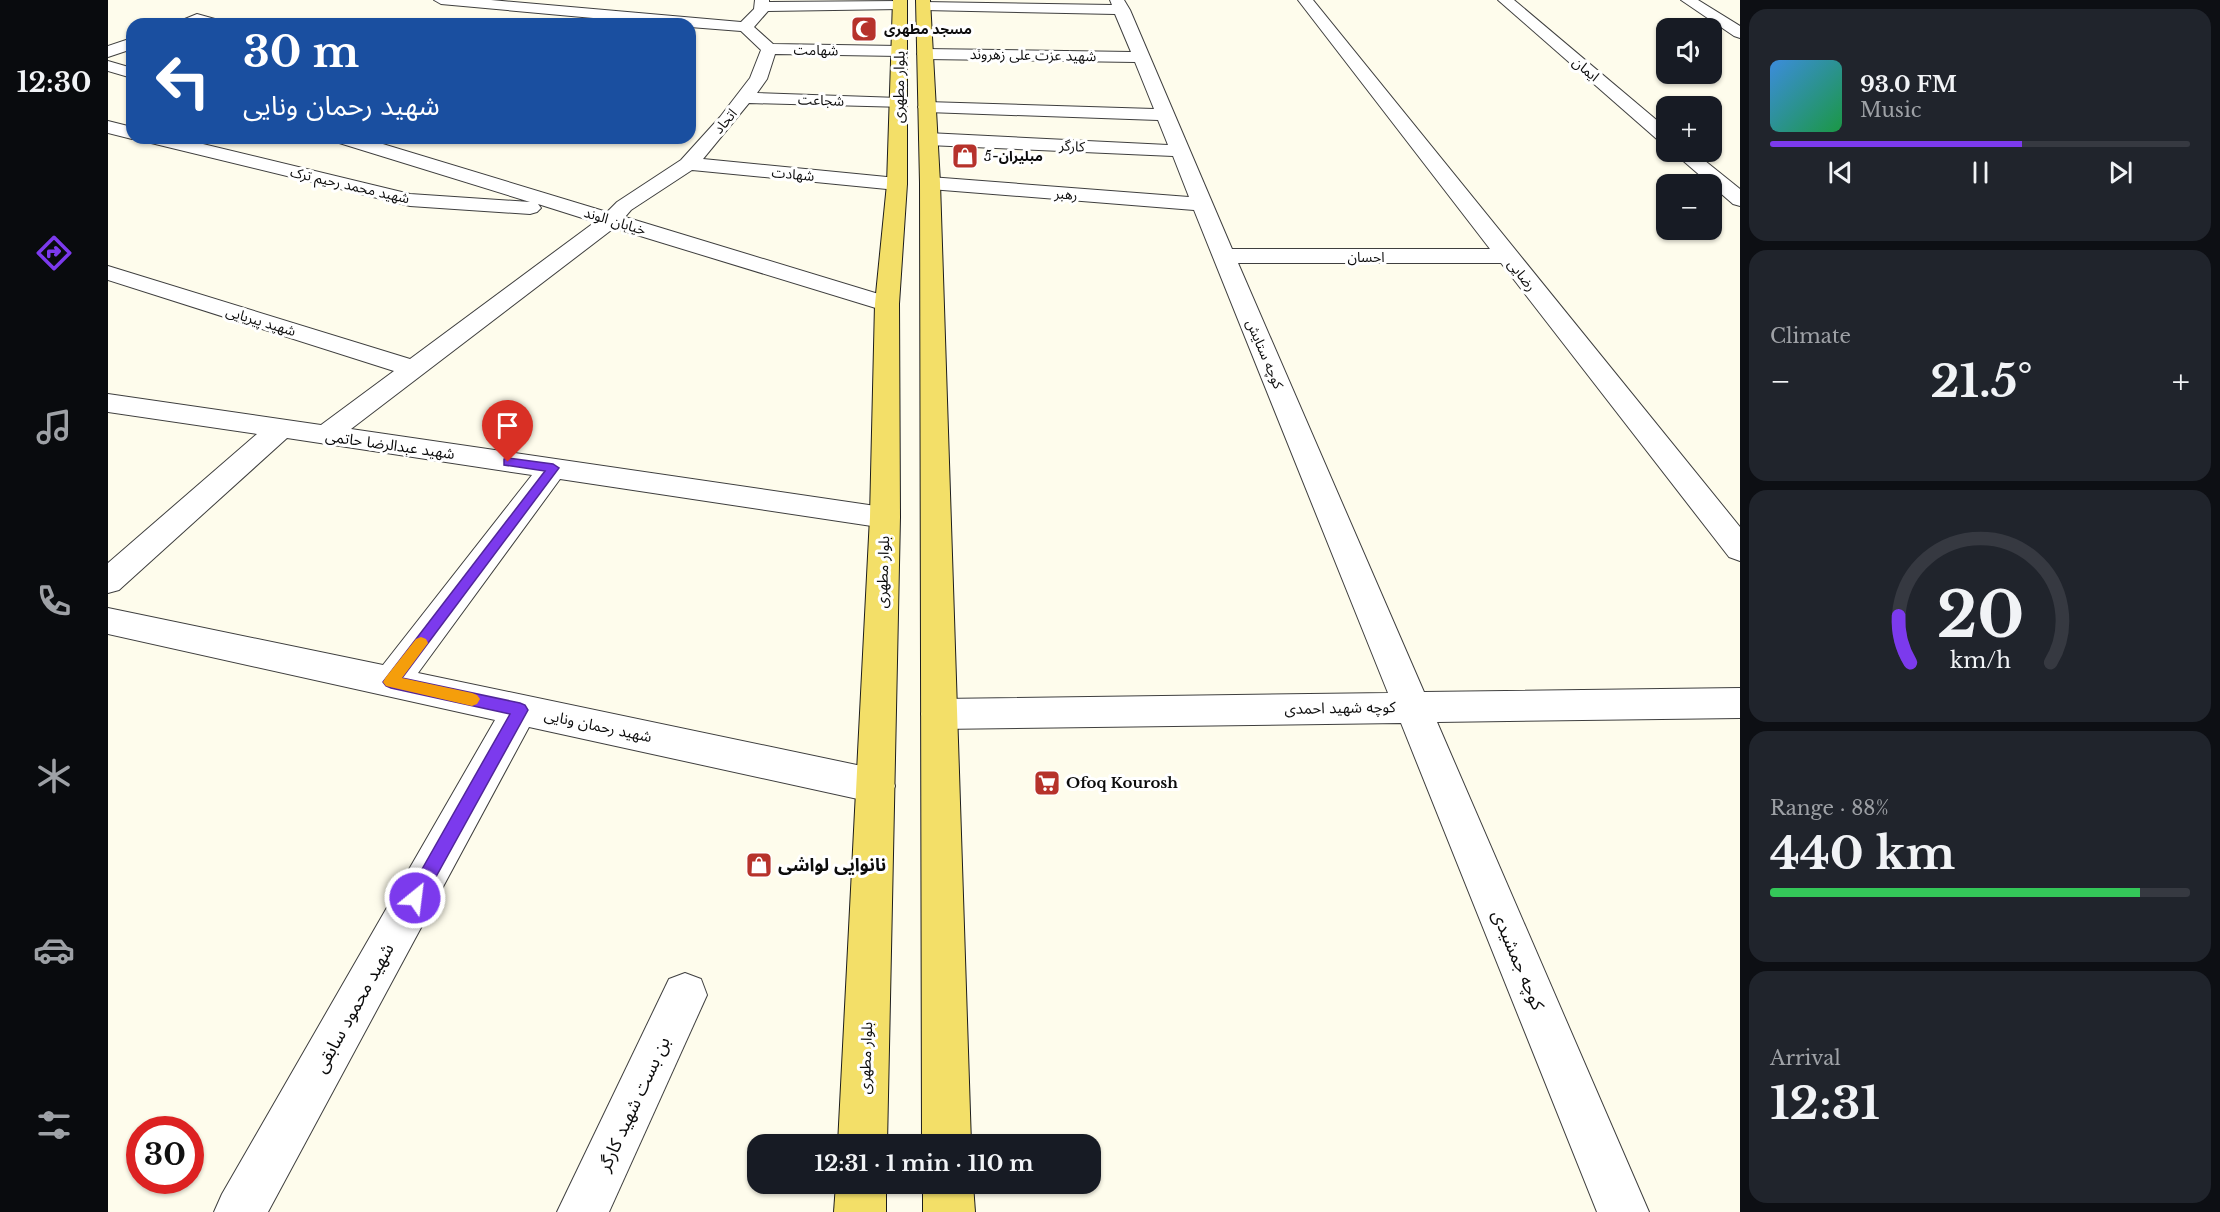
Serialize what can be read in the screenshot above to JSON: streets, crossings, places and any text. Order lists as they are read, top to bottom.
{
  "streets": {
    "main road": ["بلوار مطهری"],
    "street": [
      "شهامت",
      "شهید عزت علی زهروند",
      "ایمان",
      "شجاعت",
      "اتحاد",
      "کارگر",
      "شهادت",
      "شهید محمد رحیم ترک",
      "رهبر",
      "خیابان الوند",
      "احسان",
      "رضایی",
      "شهید پیریایی",
      "کوچه ستایش",
      "شهید عبدالرضا حاتمی",
      "کوچه شهید احمدی",
      "شهید رحمان ونایی",
      "کوچه جمشیدی",
      "شهید محمود سابقی",
      "بن بست شهید کارگر"
    ]
  },
  "crossings": [
    ["شهامت", "شهید عزت علی زهروند"],
    ["شهامت", "بلوار مطهری"],
    ["شهامت", "اتحاد"],
    ["شهید عزت علی زهروند", "بلوار مطهری"],
    ["شهید عزت علی زهروند", "کوچه ستایش"],
    ["بلوار مطهری", "شجاعت"],
    ["بلوار مطهری", "کارگر"],
    ["بلوار مطهری", "شهادت"],
    ["بلوار مطهری", "رهبر"],
    ["بلوار مطهری", "خیابان الوند"],
    ["بلوار مطهری", "شهید عبدالرضا حاتمی"],
    ["بلوار مطهری", "کوچه شهید احمدی"],
    ["بلوار مطهری", "شهید رحمان ونایی"],
    ["شجاعت", "اتحاد"],
    ["شجاعت", "کوچه ستایش"],
    ["اتحاد", "شهادت"],
    ["اتحاد", "خیابان الوند"],
    ["اتحاد", "شهید پیریایی"],
    ["اتحاد", "شهید عبدالرضا حاتمی"],
    ["کارگر", "کوچه ستایش"],
    ["شهید محمد رحیم ترک", "خیابان الوند"],
    ["رهبر", "کوچه ستایش"],
    ["احسان", "رضایی"],
    ["احسان", "کوچه ستایش"],
    ["کوچه ستایش", "کوچه شهید احمدی"],
    ["کوچه ستایش", "کوچه جمشیدی"],
    ["کوچه شهید احمدی", "کوچه جمشیدی"],
    ["شهید رحمان ونایی", "شهید محمود سابقی"]
  ],
  "places": {
    "mosque": ["مسجد مطهری"],
    "shop": ["مبلیران-5", "نانوایی لواشی"],
    "supermarket": ["Ofoq Kourosh"]
  },
  "page": {
    "tabs": "12:30",
    "map_buttons": ["+", "−"],
    "turn": ["30 m", "شهید رحمان ونایی"],
    "song": ["93.0 FM", "Music"],
    "tile": [
      "Climate",
      ["Range · 88%", "440 km"],
      ["Arrival", "12:31"]
    ],
    "heat": ["−", "21.5°", "+"],
    "limit": "30",
    "trip": "12:31 · 1 min · 110 m",
    "gauge": ["20", "km/h"]
  }
}
